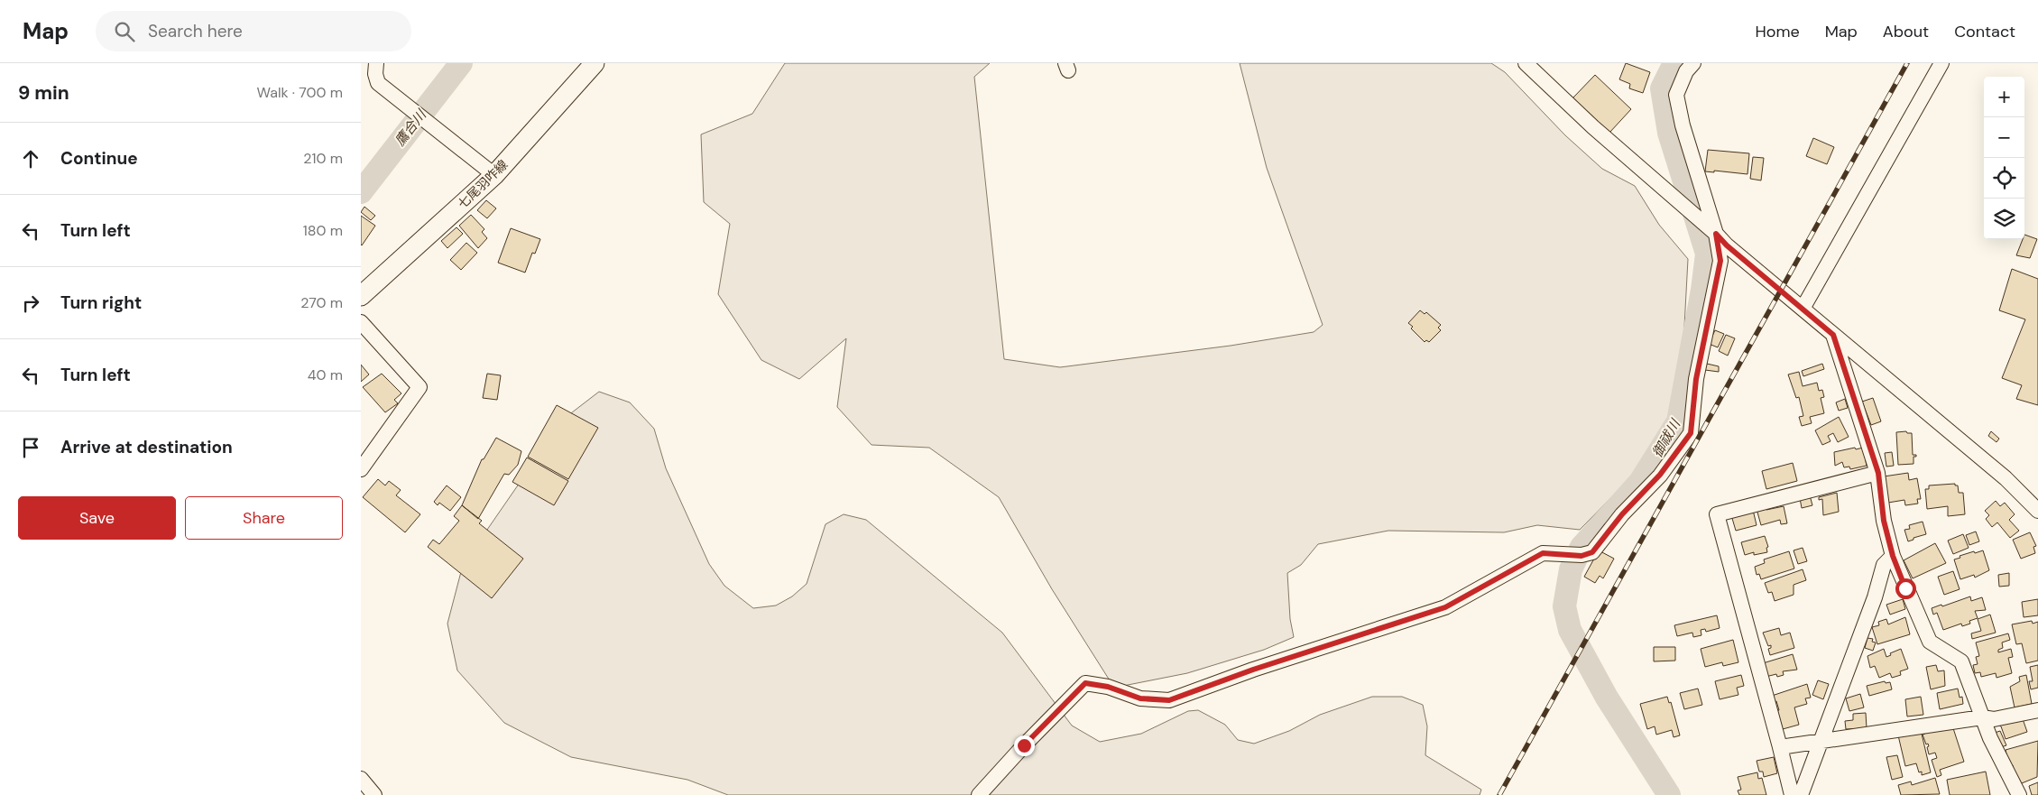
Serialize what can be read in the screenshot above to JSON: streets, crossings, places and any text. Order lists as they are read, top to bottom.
{
  "streets": {
    "main road": ["七尾羽咋線"]
  },
  "water": ["鷹合川", "御祓川"],
  "page": {
    "header": "Map",
    "search": "Search here",
    "nav": [
      "Home",
      "Map",
      "About",
      "Contact"
    ],
    "heading": ["9 min", "Walk · 700 m"],
    "map_buttons": ["+", "−"],
    "list": [
      ["Continue", "210 m"],
      ["Turn left", "180 m"],
      ["Turn right", "270 m"],
      ["Turn left", "40 m"],
      "Arrive at destination"
    ],
    "buttons": ["Save", "Share"]
  }
}
